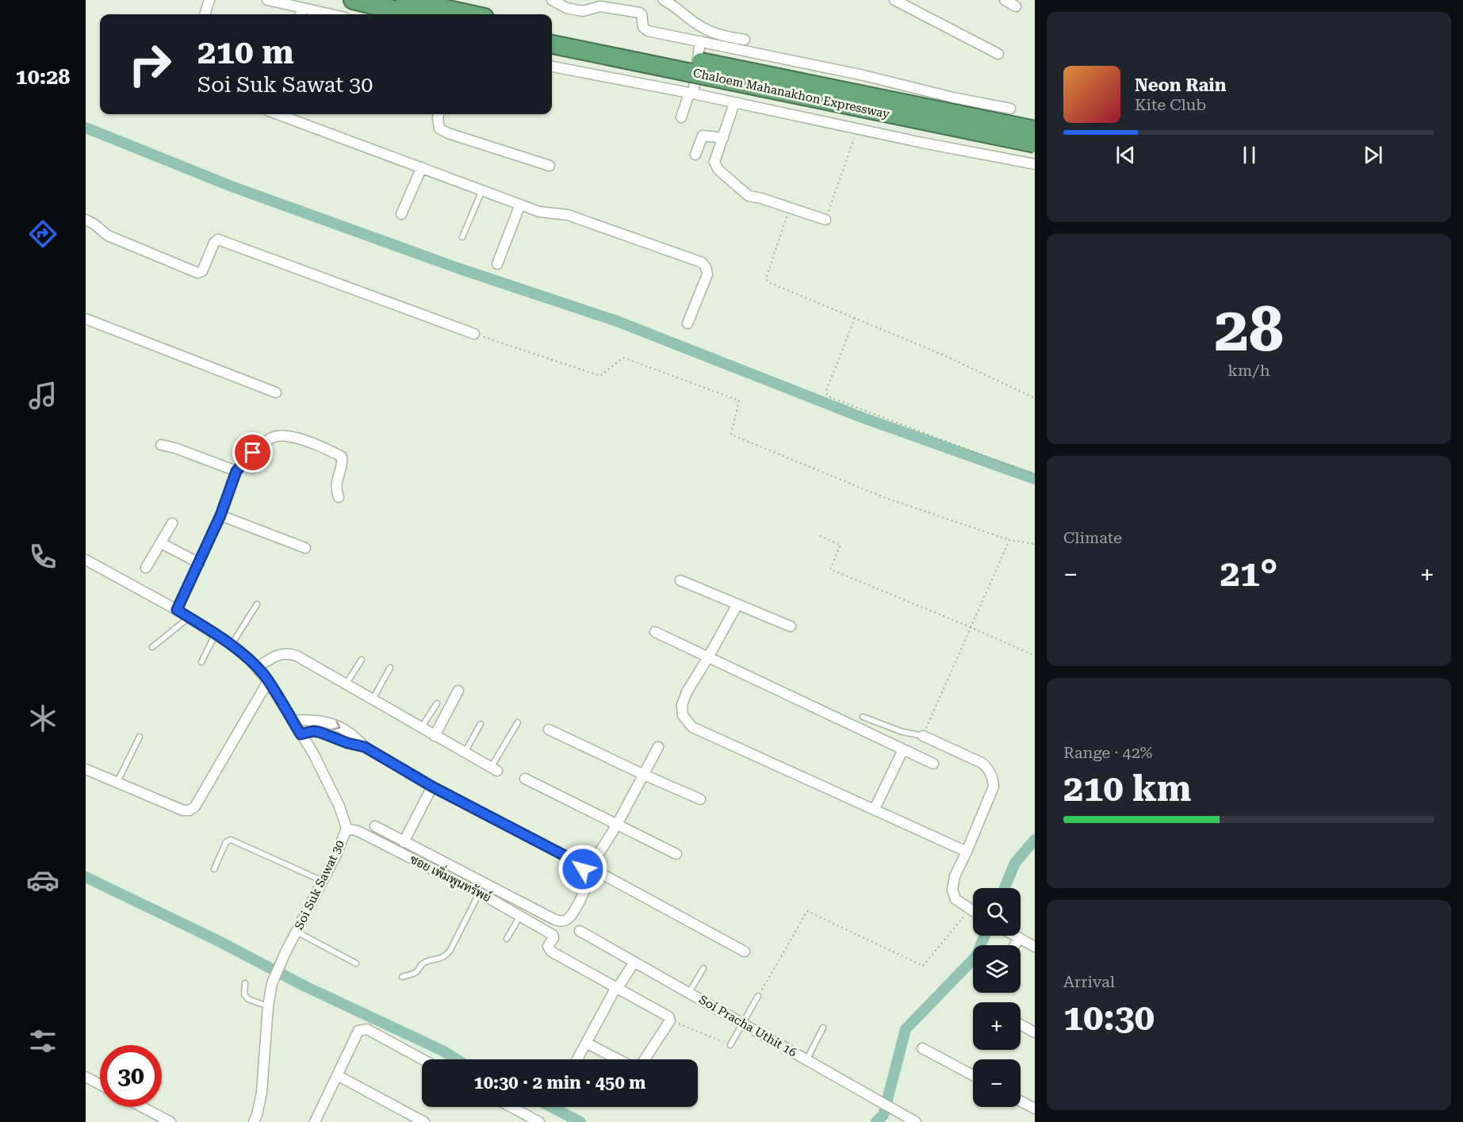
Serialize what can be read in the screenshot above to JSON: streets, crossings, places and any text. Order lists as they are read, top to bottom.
{
  "streets": {
    "highway": ["Chaloem Mahanakhon Expressway"],
    "street": ["ซอย เพิ่มพูนทรัพย์", "Soi Suk Sawat 30", "Soi Pracha Uthit 16"]
  },
  "crossings": [
    ["ซอย เพิ่มพูนทรัพย์", "Soi Suk Sawat 30"]
  ],
  "page": {
    "tabs": "10:28",
    "turn": ["210 m", "Soi Suk Sawat 30"],
    "song": ["Neon Rain", "Kite Club"],
    "tile": [
      ["28", "km/h"],
      "Climate",
      ["Range · 42%", "210 km"],
      ["Arrival", "10:30"]
    ],
    "heat": ["−", "21°", "+"],
    "map_buttons": ["+", "−"],
    "limit": "30",
    "trip": "10:30 · 2 min · 450 m"
  }
}
